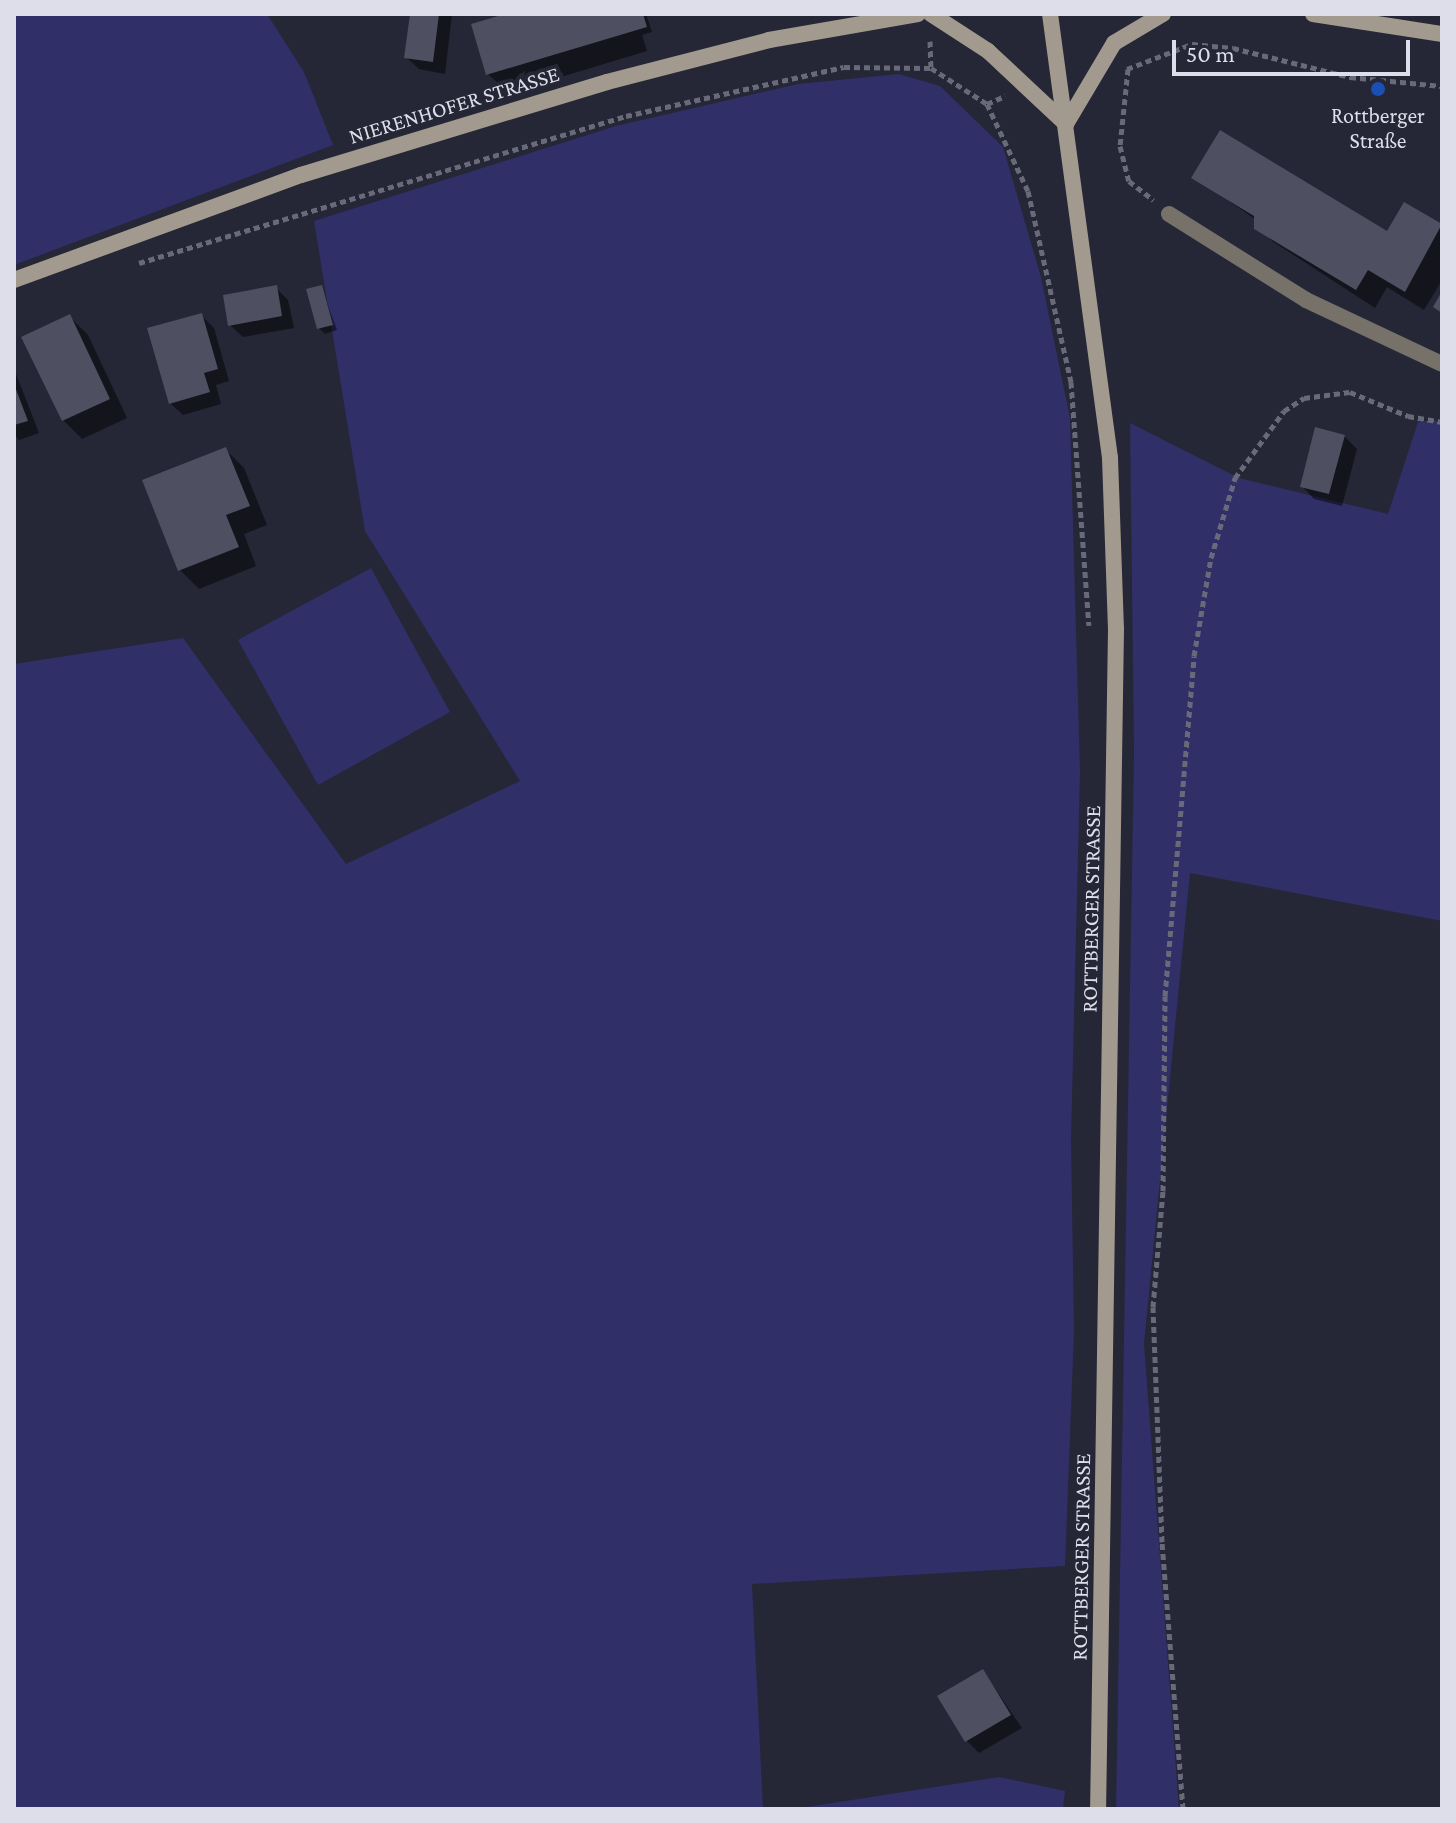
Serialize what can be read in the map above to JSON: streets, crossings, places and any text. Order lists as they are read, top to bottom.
{
  "streets": {
    "main road": ["NIERENHOFER STRASSE", "ROTTBERGER STRASSE"]
  },
  "places": ["Rottberger Straße"],
  "scale_bar": "50 m"
}
